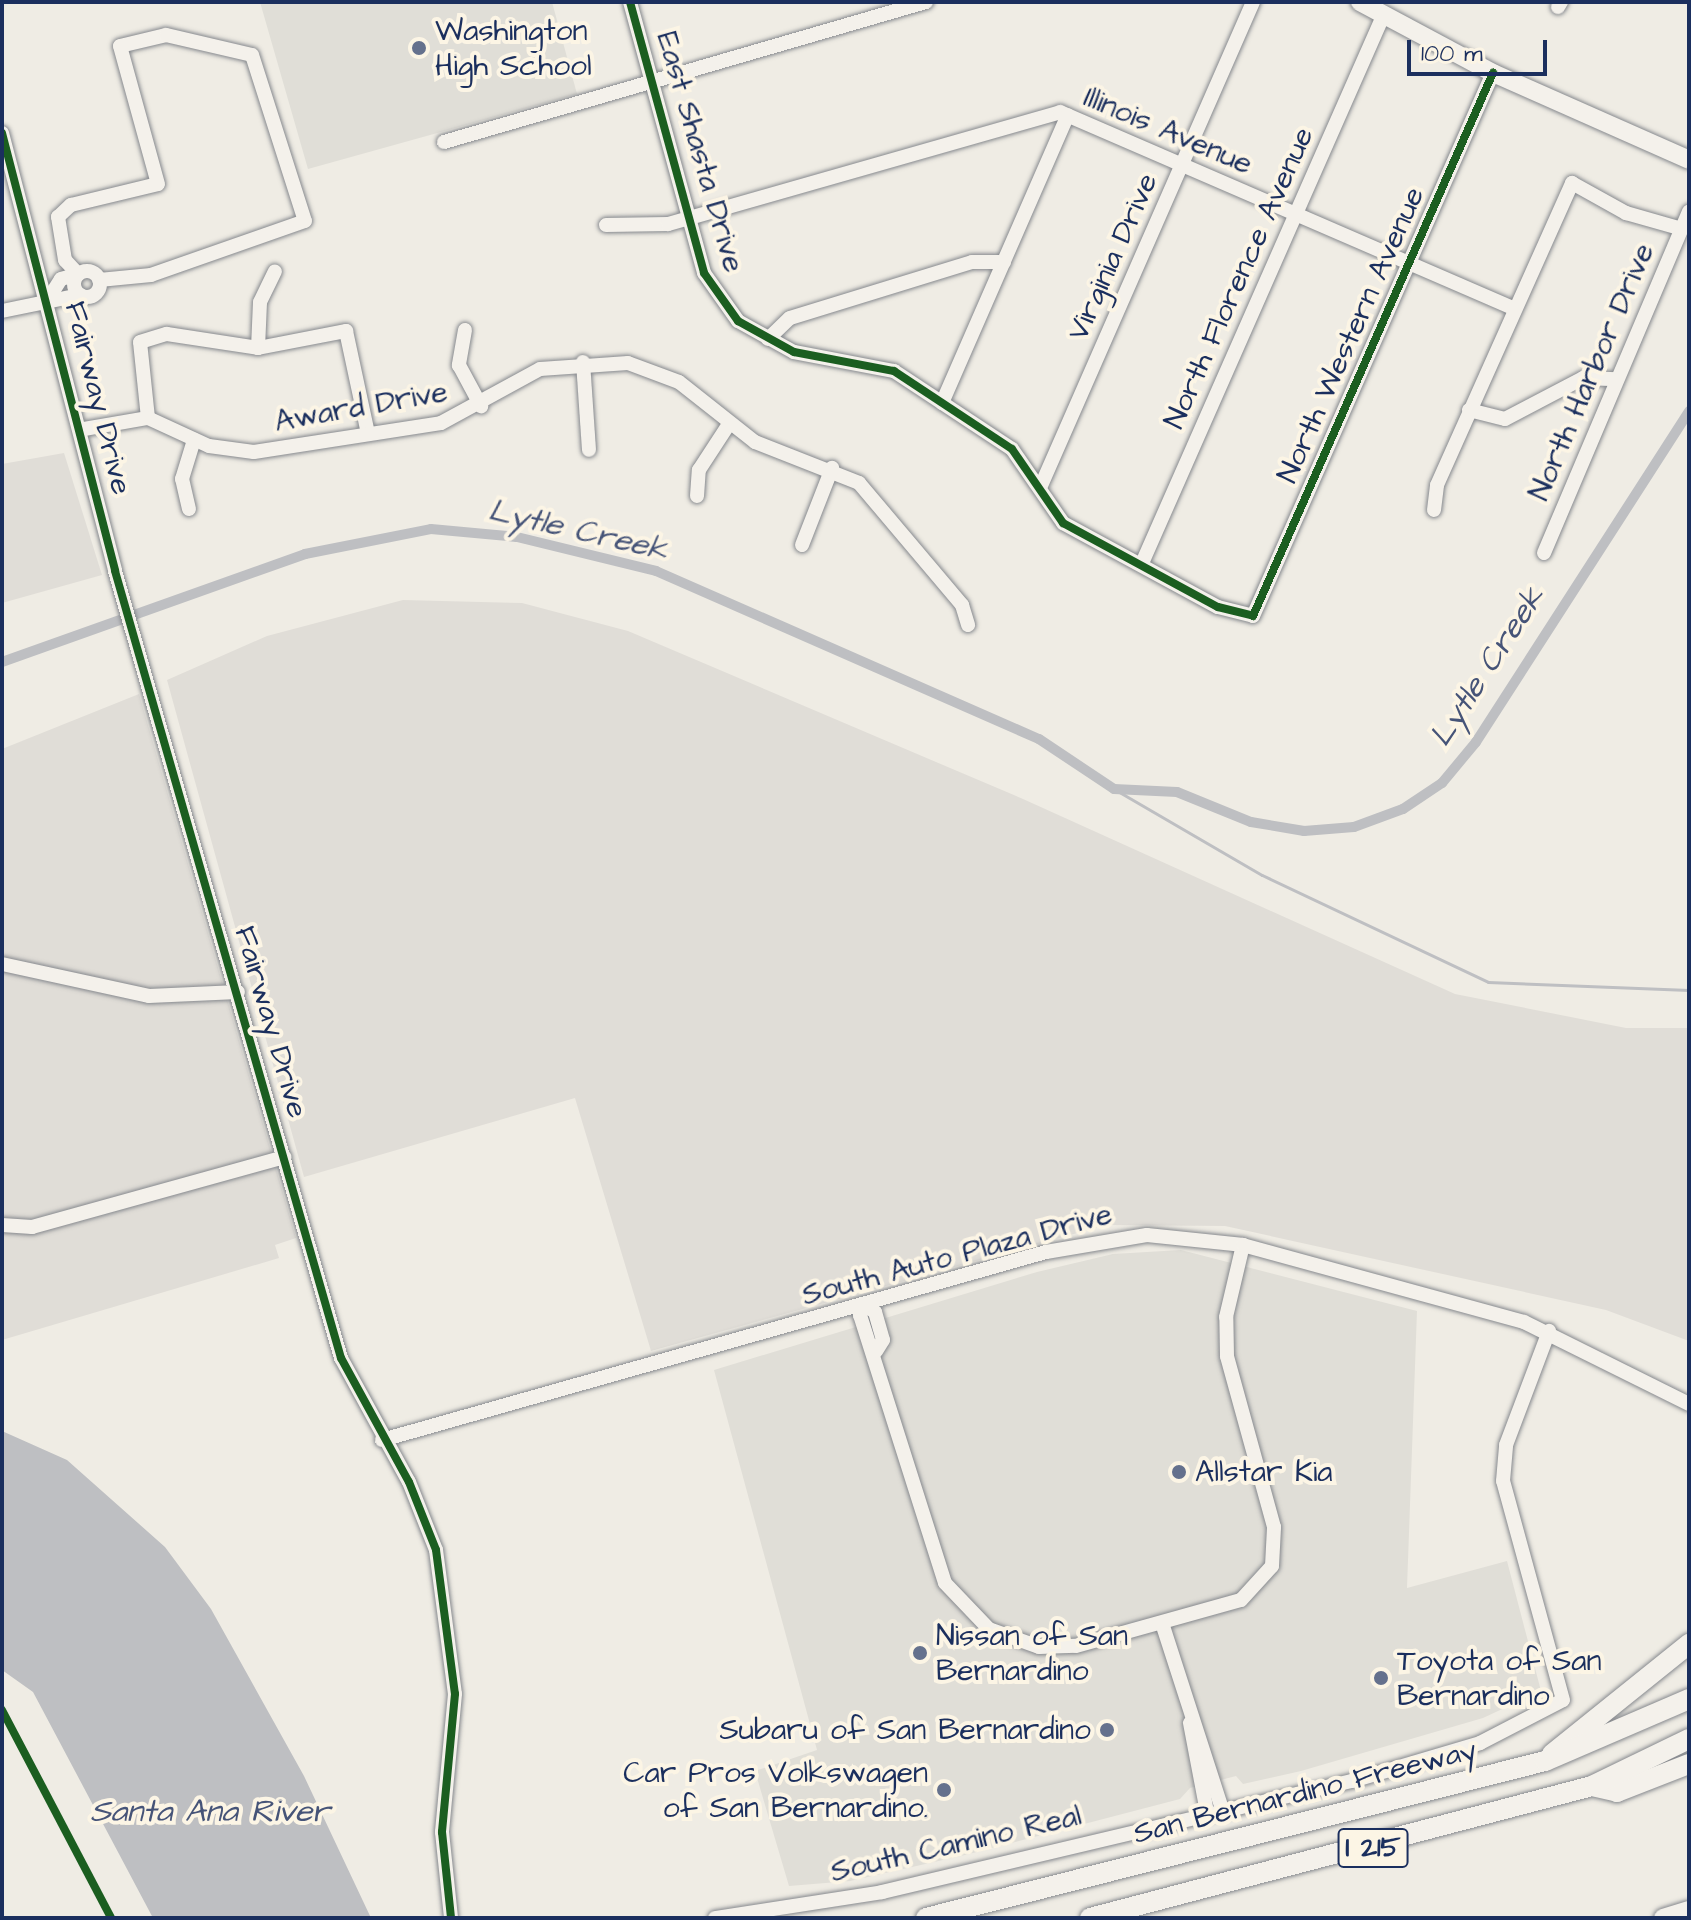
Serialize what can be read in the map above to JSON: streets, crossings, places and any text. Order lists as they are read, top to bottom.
{
  "streets": {
    "highway": ["San Bernardino Freeway", "I 215"],
    "street": [
      "Illinois Avenue",
      "East Shasta Drive",
      "Virginia Drive",
      "North Florence Avenue",
      "North Western Avenue",
      "North Harbor Drive",
      "Fairway Drive",
      "Award Drive",
      "South Auto Plaza Drive",
      "South Camino Real"
    ]
  },
  "crossings": [
    ["Illinois Avenue", "East Shasta Drive"],
    ["Illinois Avenue", "Virginia Drive"],
    ["Illinois Avenue", "North Florence Avenue"],
    ["Illinois Avenue", "North Western Avenue"],
    ["East Shasta Drive", "Virginia Drive"],
    ["East Shasta Drive", "North Florence Avenue"],
    ["East Shasta Drive", "North Western Avenue"],
    ["Fairway Drive", "South Auto Plaza Drive"],
    ["South Auto Plaza Drive", "South Camino Real"]
  ],
  "water": ["Lytle Creek", "Santa Ana River"],
  "places": [
    "Washington High School",
    "Allstar Kia",
    "Nissan of San Bernardino",
    "Toyota of San Bernardino",
    "Subaru of San Bernardino",
    "Car Pros Volkswagen of San Bernardino."
  ],
  "scale_bar": "100 m"
}
